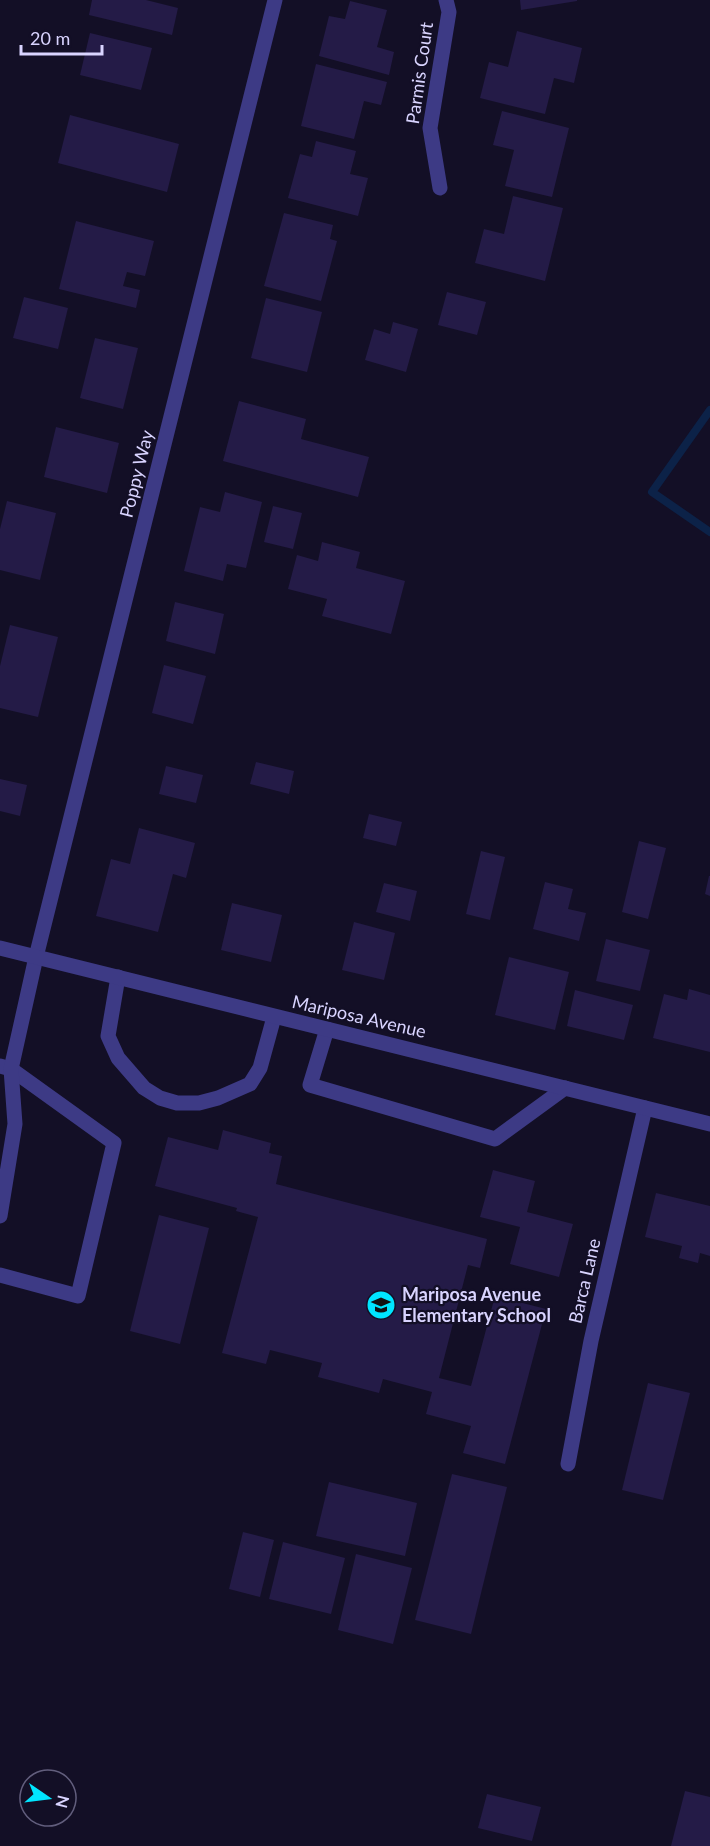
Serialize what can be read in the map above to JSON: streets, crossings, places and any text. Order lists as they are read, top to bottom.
{
  "streets": {
    "street": [
      "Parmis Court",
      "Poppy Way",
      "Mariposa Avenue",
      "Barca Lane"
    ]
  },
  "crossings": [
    ["Poppy Way", "Mariposa Avenue"],
    ["Mariposa Avenue", "Barca Lane"]
  ],
  "places": {
    "school or university": ["Mariposa Avenue Elementary School"]
  },
  "scale_bar": "20 m",
  "north": "right"
}
